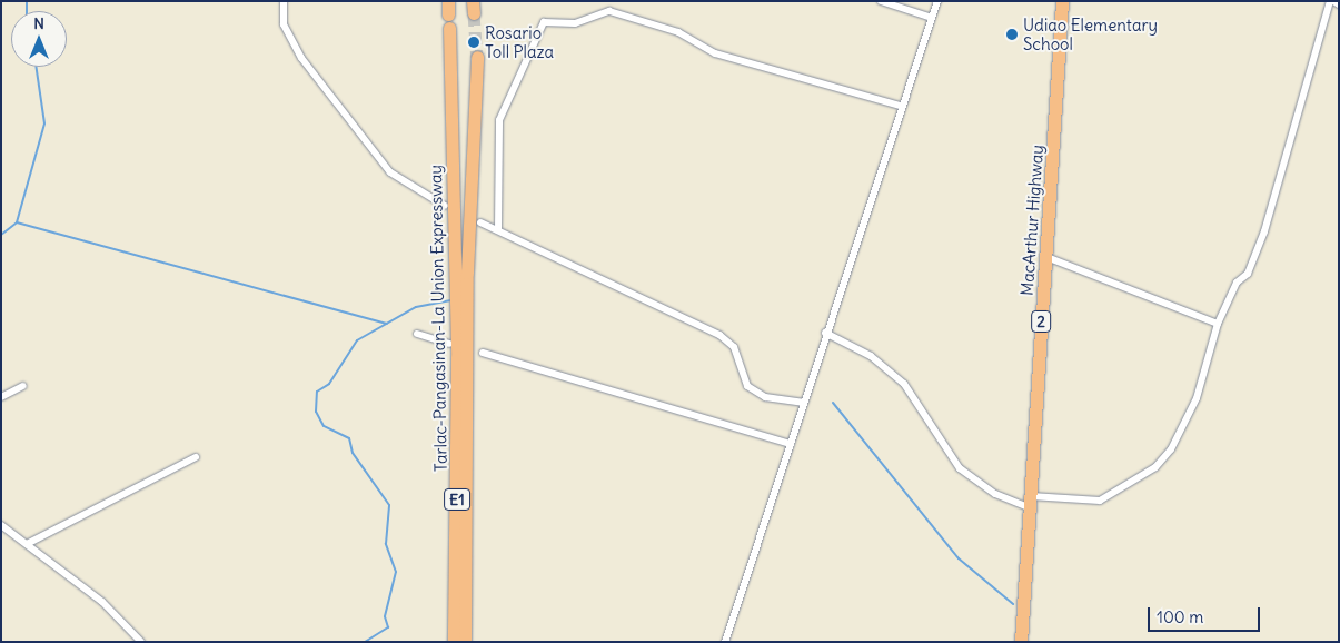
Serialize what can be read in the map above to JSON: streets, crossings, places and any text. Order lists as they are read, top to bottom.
{
  "streets": {
    "highway": [
      "MacArthur Highway",
      "Tarlac-Pangasinan-La Union Expressway",
      "2",
      "E1"
    ]
  },
  "places": ["Udiao Elementary School", "Rosario Toll Plaza"],
  "scale_bar": "100 m",
  "north": "top"
}
